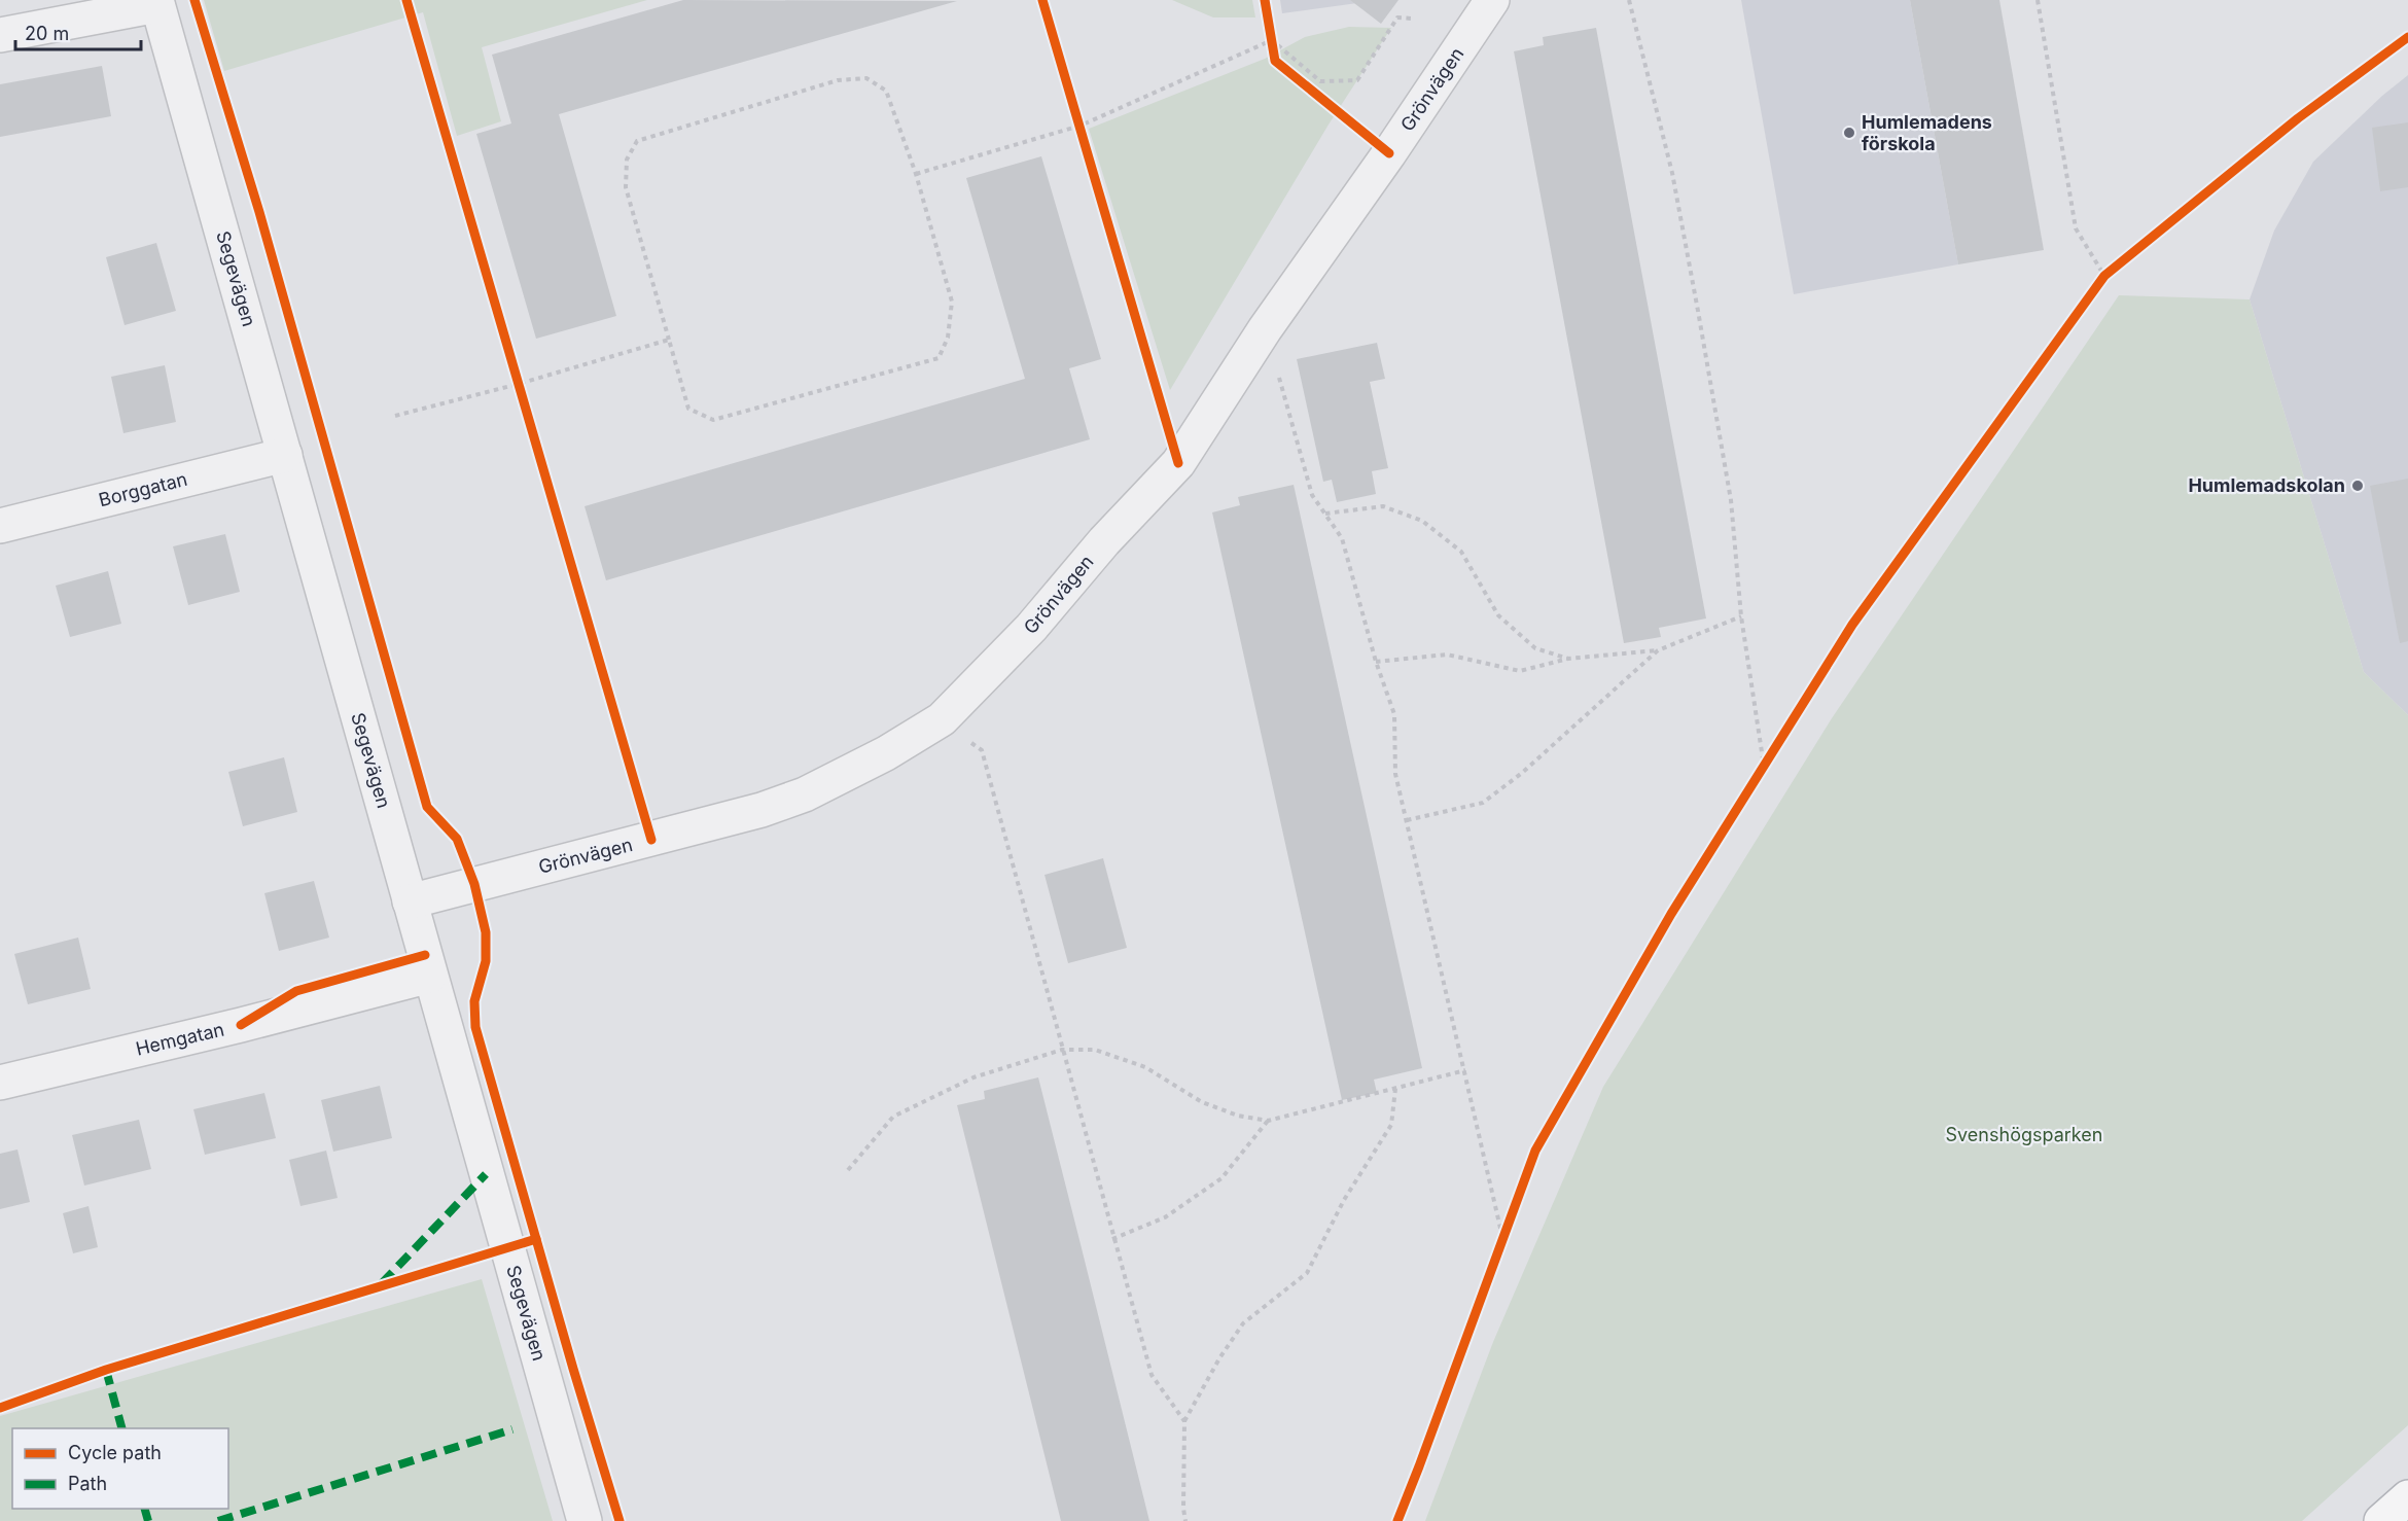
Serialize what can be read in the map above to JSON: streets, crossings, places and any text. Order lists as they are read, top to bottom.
{
  "streets": {
    "street": [
      "Grönvägen",
      "Segevägen",
      "Borggatan",
      "Hemgatan"
    ]
  },
  "crossings": [
    ["Grönvägen", "Segevägen"],
    ["Segevägen", "Borggatan"],
    ["Segevägen", "Hemgatan"]
  ],
  "parks": ["Svenshögsparken"],
  "places": ["Humlemadens förskola", "Humlemadskolan"],
  "legend": ["Cycle path", "Path"],
  "scale_bar": "20 m"
}
